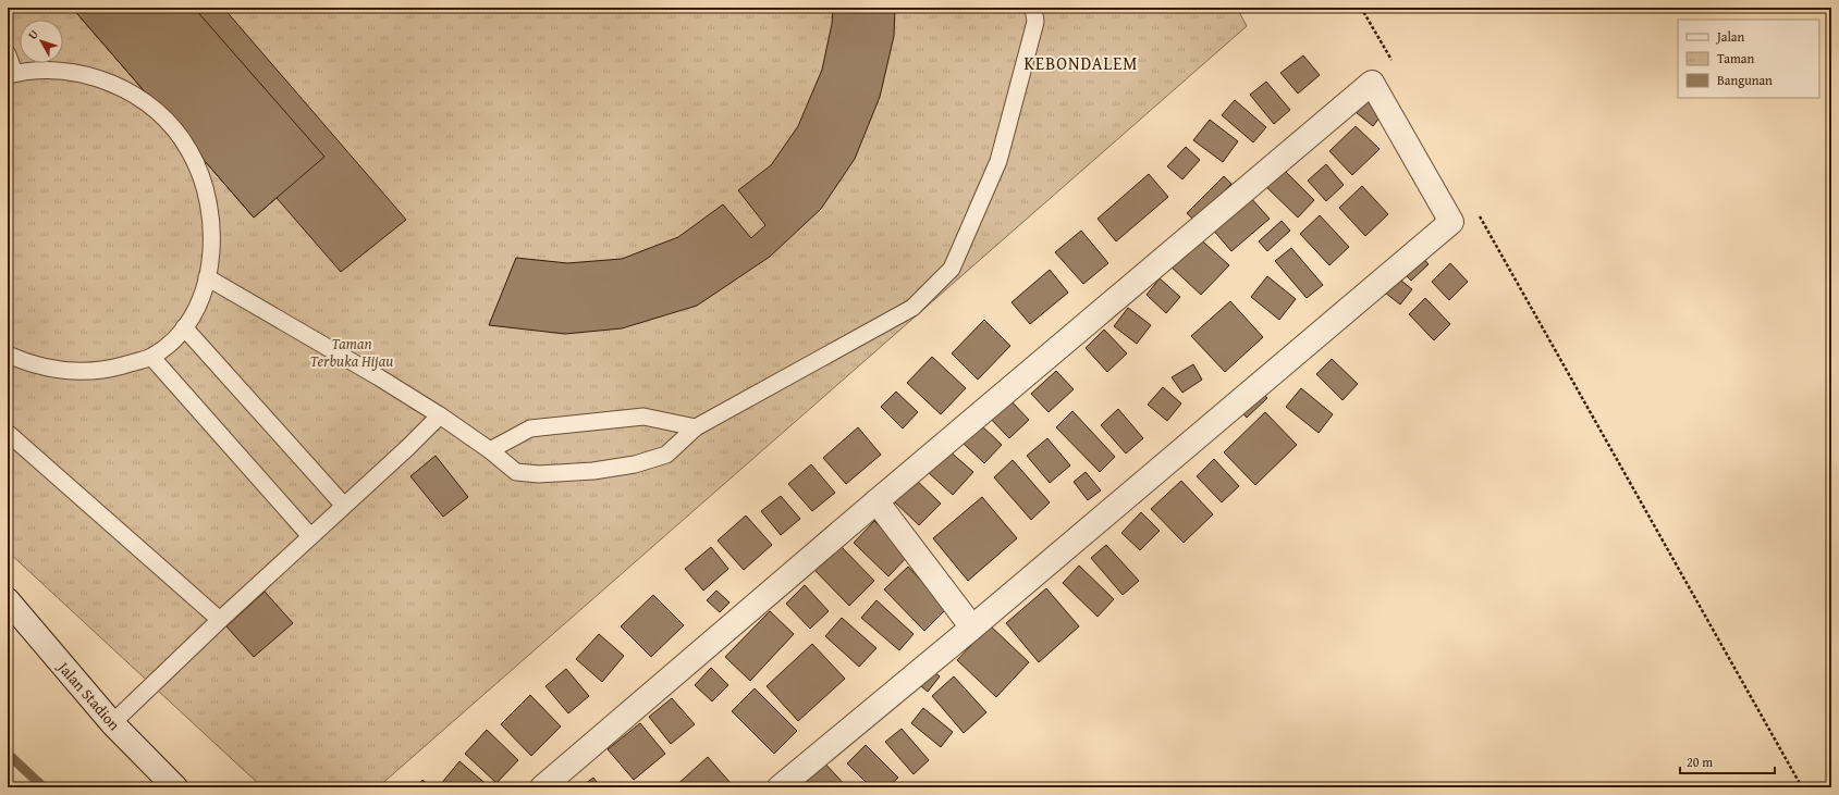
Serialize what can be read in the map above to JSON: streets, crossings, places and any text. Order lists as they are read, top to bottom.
{
  "streets": {
    "street": ["Jalan Stadion"]
  },
  "districts": ["KEBONDALEM"],
  "parks": ["Taman Terbuka Hijau"],
  "legend": ["Jalan", "Taman", "Bangunan"],
  "scale_bar": "20 m",
  "north": "top left"
}
